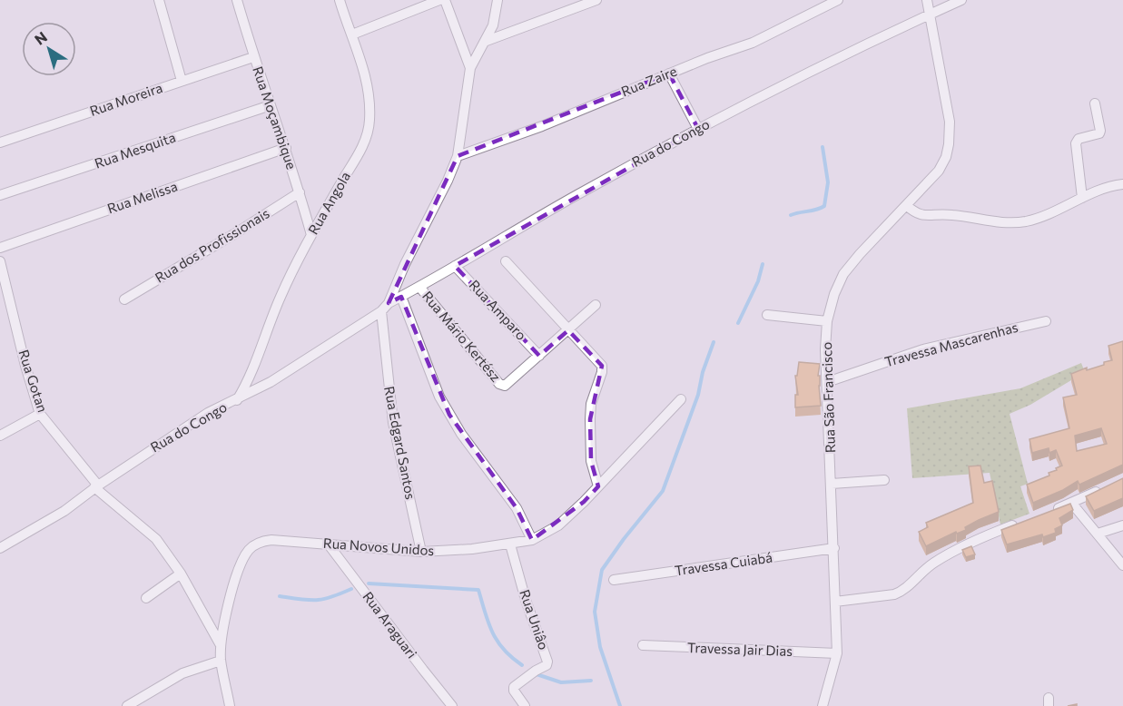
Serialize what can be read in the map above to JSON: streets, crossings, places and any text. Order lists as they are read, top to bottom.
{
  "streets": {
    "street": [
      "Rua Zaire",
      "Rua Moreira",
      "Rua Moçambique",
      "Rua do Congo",
      "Rua Mesquita",
      "Rua Melissa",
      "Rua Angola",
      "Rua dos Profissionais",
      "Rua Amparo",
      "Rua Mário Kertész",
      "Travessa Mascarenhas",
      "Rua Gotan",
      "Rua São Francisco",
      "Rua Edgard Santos",
      "Rua Novos Unidos",
      "Travessa Cuiabá",
      "Rua Uniâo",
      "Rua Araguari",
      "Travessa Jair Dias"
    ]
  },
  "crossings": [
    ["Rua Moreira", "Rua Moçambique"],
    ["Rua Moçambique", "Rua Mesquita"],
    ["Rua Moçambique", "Rua Melissa"],
    ["Rua Moçambique", "Rua Angola"],
    ["Rua Moçambique", "Rua dos Profissionais"],
    ["Rua do Congo", "Rua Angola"],
    ["Rua do Congo", "Rua Amparo"],
    ["Rua do Congo", "Rua Mário Kertész"],
    ["Rua do Congo", "Rua Gotan"],
    ["Rua do Congo", "Rua São Francisco"],
    ["Rua do Congo", "Rua Edgard Santos"],
    ["Rua Amparo", "Rua Mário Kertész"],
    ["Travessa Mascarenhas", "Rua São Francisco"],
    ["Rua Gotan", "Rua Novos Unidos"],
    ["Rua São Francisco", "Travessa Cuiabá"],
    ["Rua São Francisco", "Travessa Jair Dias"],
    ["Rua Edgard Santos", "Rua Novos Unidos"],
    ["Rua Novos Unidos", "Rua Uniâo"],
    ["Rua Novos Unidos", "Rua Araguari"]
  ],
  "north": "top left"
}
